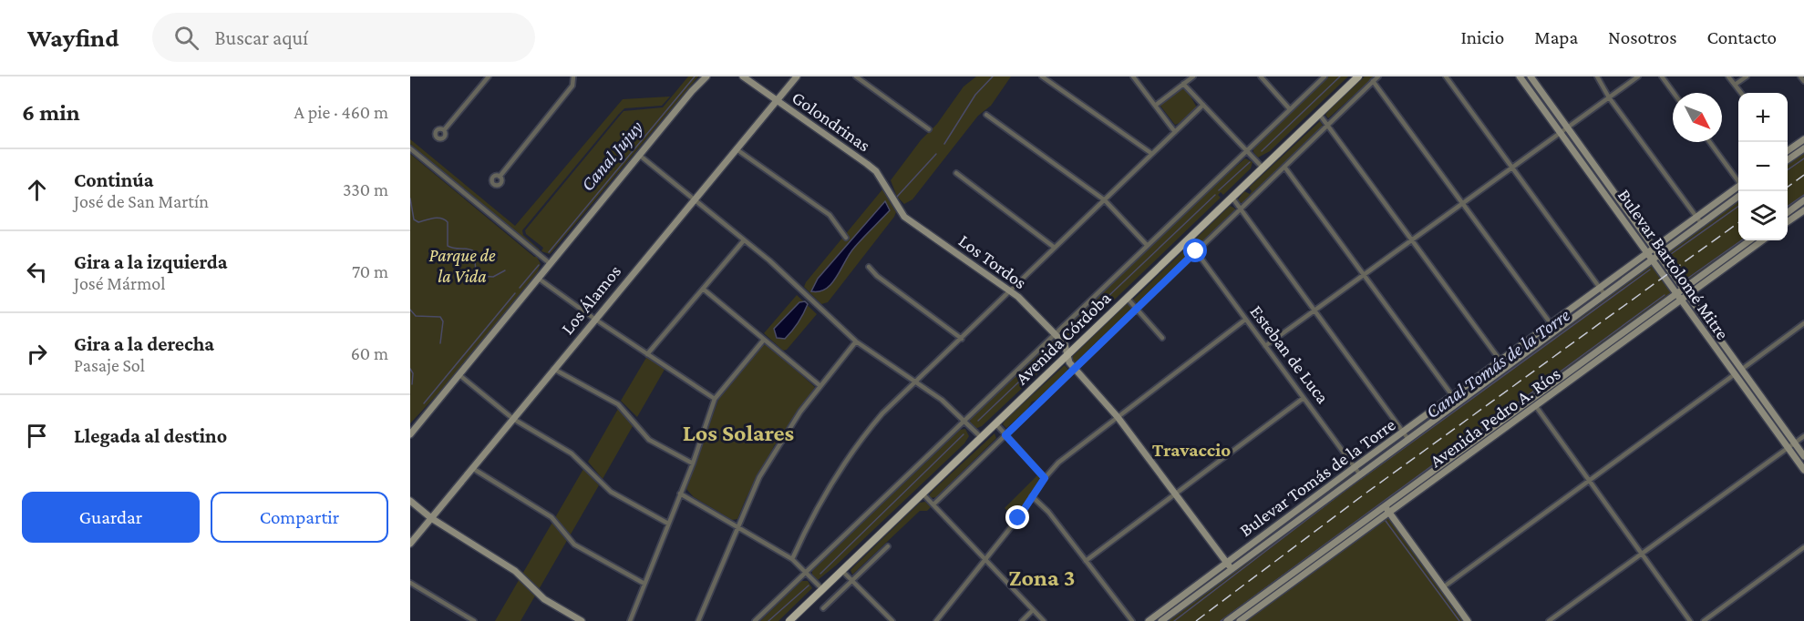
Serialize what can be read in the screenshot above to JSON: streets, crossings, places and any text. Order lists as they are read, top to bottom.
{
  "streets": {
    "main road": ["Avenida Córdoba"],
    "street": [
      "Golondrinas",
      "Los Tordos",
      "Bulevar Bartolomé Mitre",
      "Los Álamos",
      "Esteban de Luca",
      "Avenida Pedro A. Ríos",
      "Bulevar Tomás de la Torre"
    ]
  },
  "crossings": [
    ["Golondrinas", "Los Tordos"],
    ["Golondrinas", "Los Álamos"],
    ["Los Tordos", "Avenida Córdoba"],
    ["Los Tordos", "Bulevar Tomás de la Torre"],
    ["Bulevar Bartolomé Mitre", "Avenida Pedro A. Ríos"],
    ["Bulevar Bartolomé Mitre", "Bulevar Tomás de la Torre"],
    ["Esteban de Luca", "Bulevar Tomás de la Torre"]
  ],
  "districts": ["Los Solares", "Travaccio", "Zona 3"],
  "water": ["Canal Jujuy", "Canal Tomás de la Torre"],
  "parks": ["Parque de la Vida"],
  "north": "bottom right",
  "page": {
    "header": "Wayfind",
    "search": "Buscar aquí",
    "nav": [
      "Inicio",
      "Mapa",
      "Nosotros",
      "Contacto"
    ],
    "heading": ["6 min", "A pie · 460 m"],
    "map_buttons": ["+", "−"],
    "list": [
      ["Continúa", "José de San Martín", "330 m"],
      ["Gira a la izquierda", "José Mármol", "70 m"],
      ["Gira a la derecha", "Pasaje Sol", "60 m"],
      "Llegada al destino"
    ],
    "buttons": ["Guardar", "Compartir"]
  }
}
